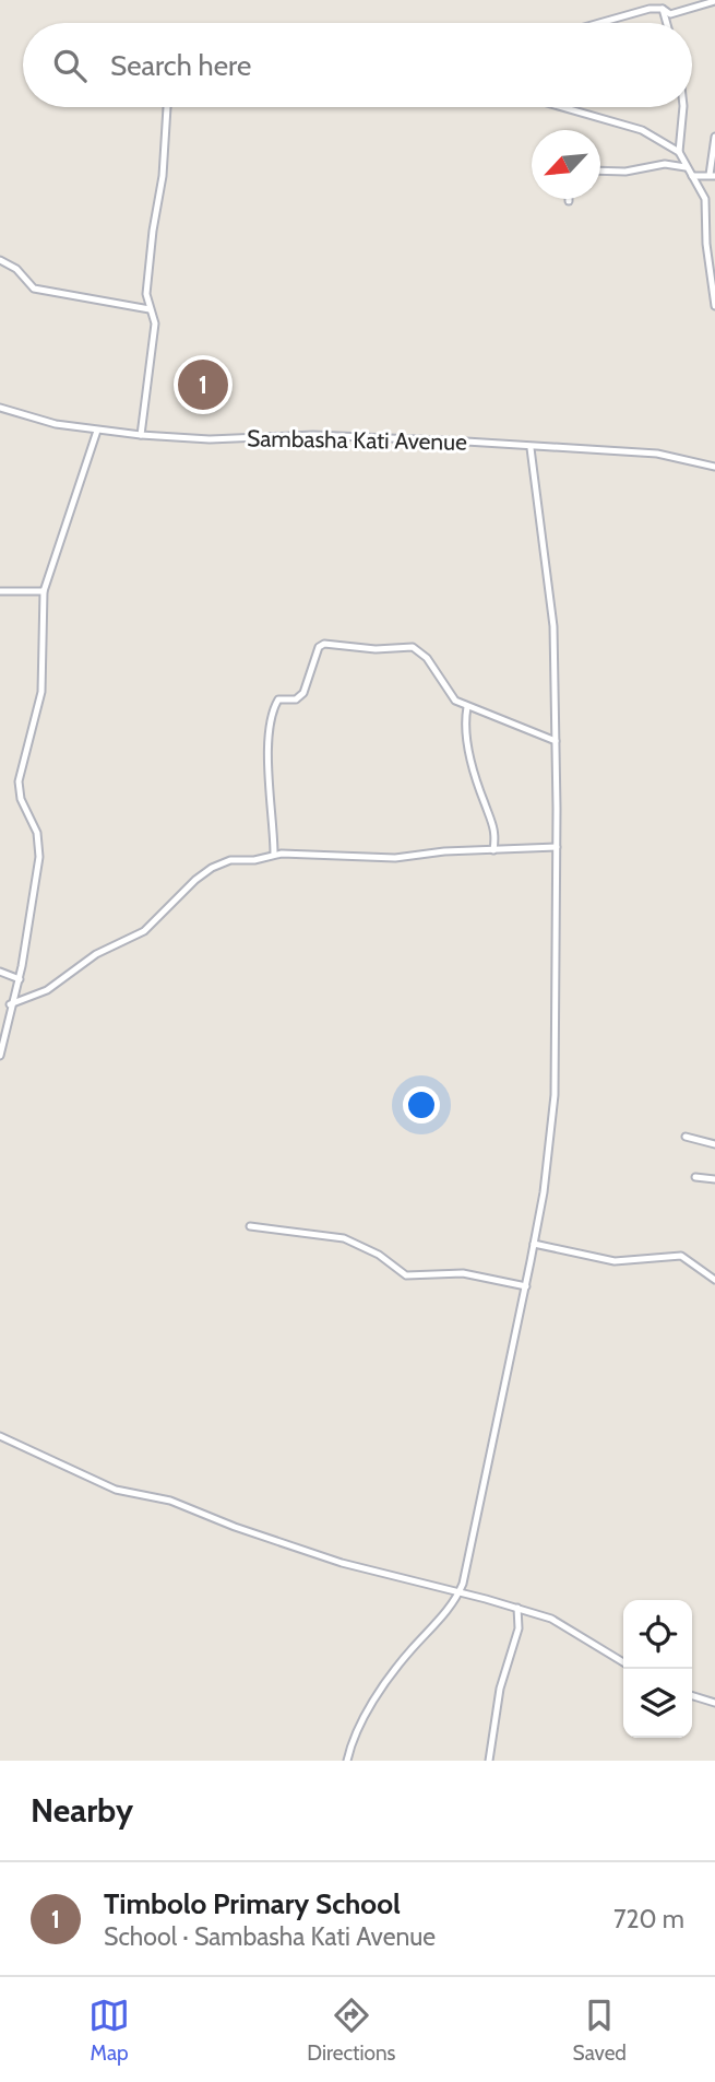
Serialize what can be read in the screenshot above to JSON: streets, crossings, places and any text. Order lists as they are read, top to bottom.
{
  "streets": {
    "street": ["Sambasha Kati Avenue"]
  },
  "north": "bottom left",
  "page": {
    "search": "Search here",
    "pins": "1",
    "heading": "Nearby",
    "list": [
      {
        "mark": "1",
        "name": "Timbolo Primary School",
        "note": "School · Sambasha Kati Avenue",
        "value": "720 m"
      }
    ],
    "nav": ["Map", "Directions", "Saved"]
  }
}
